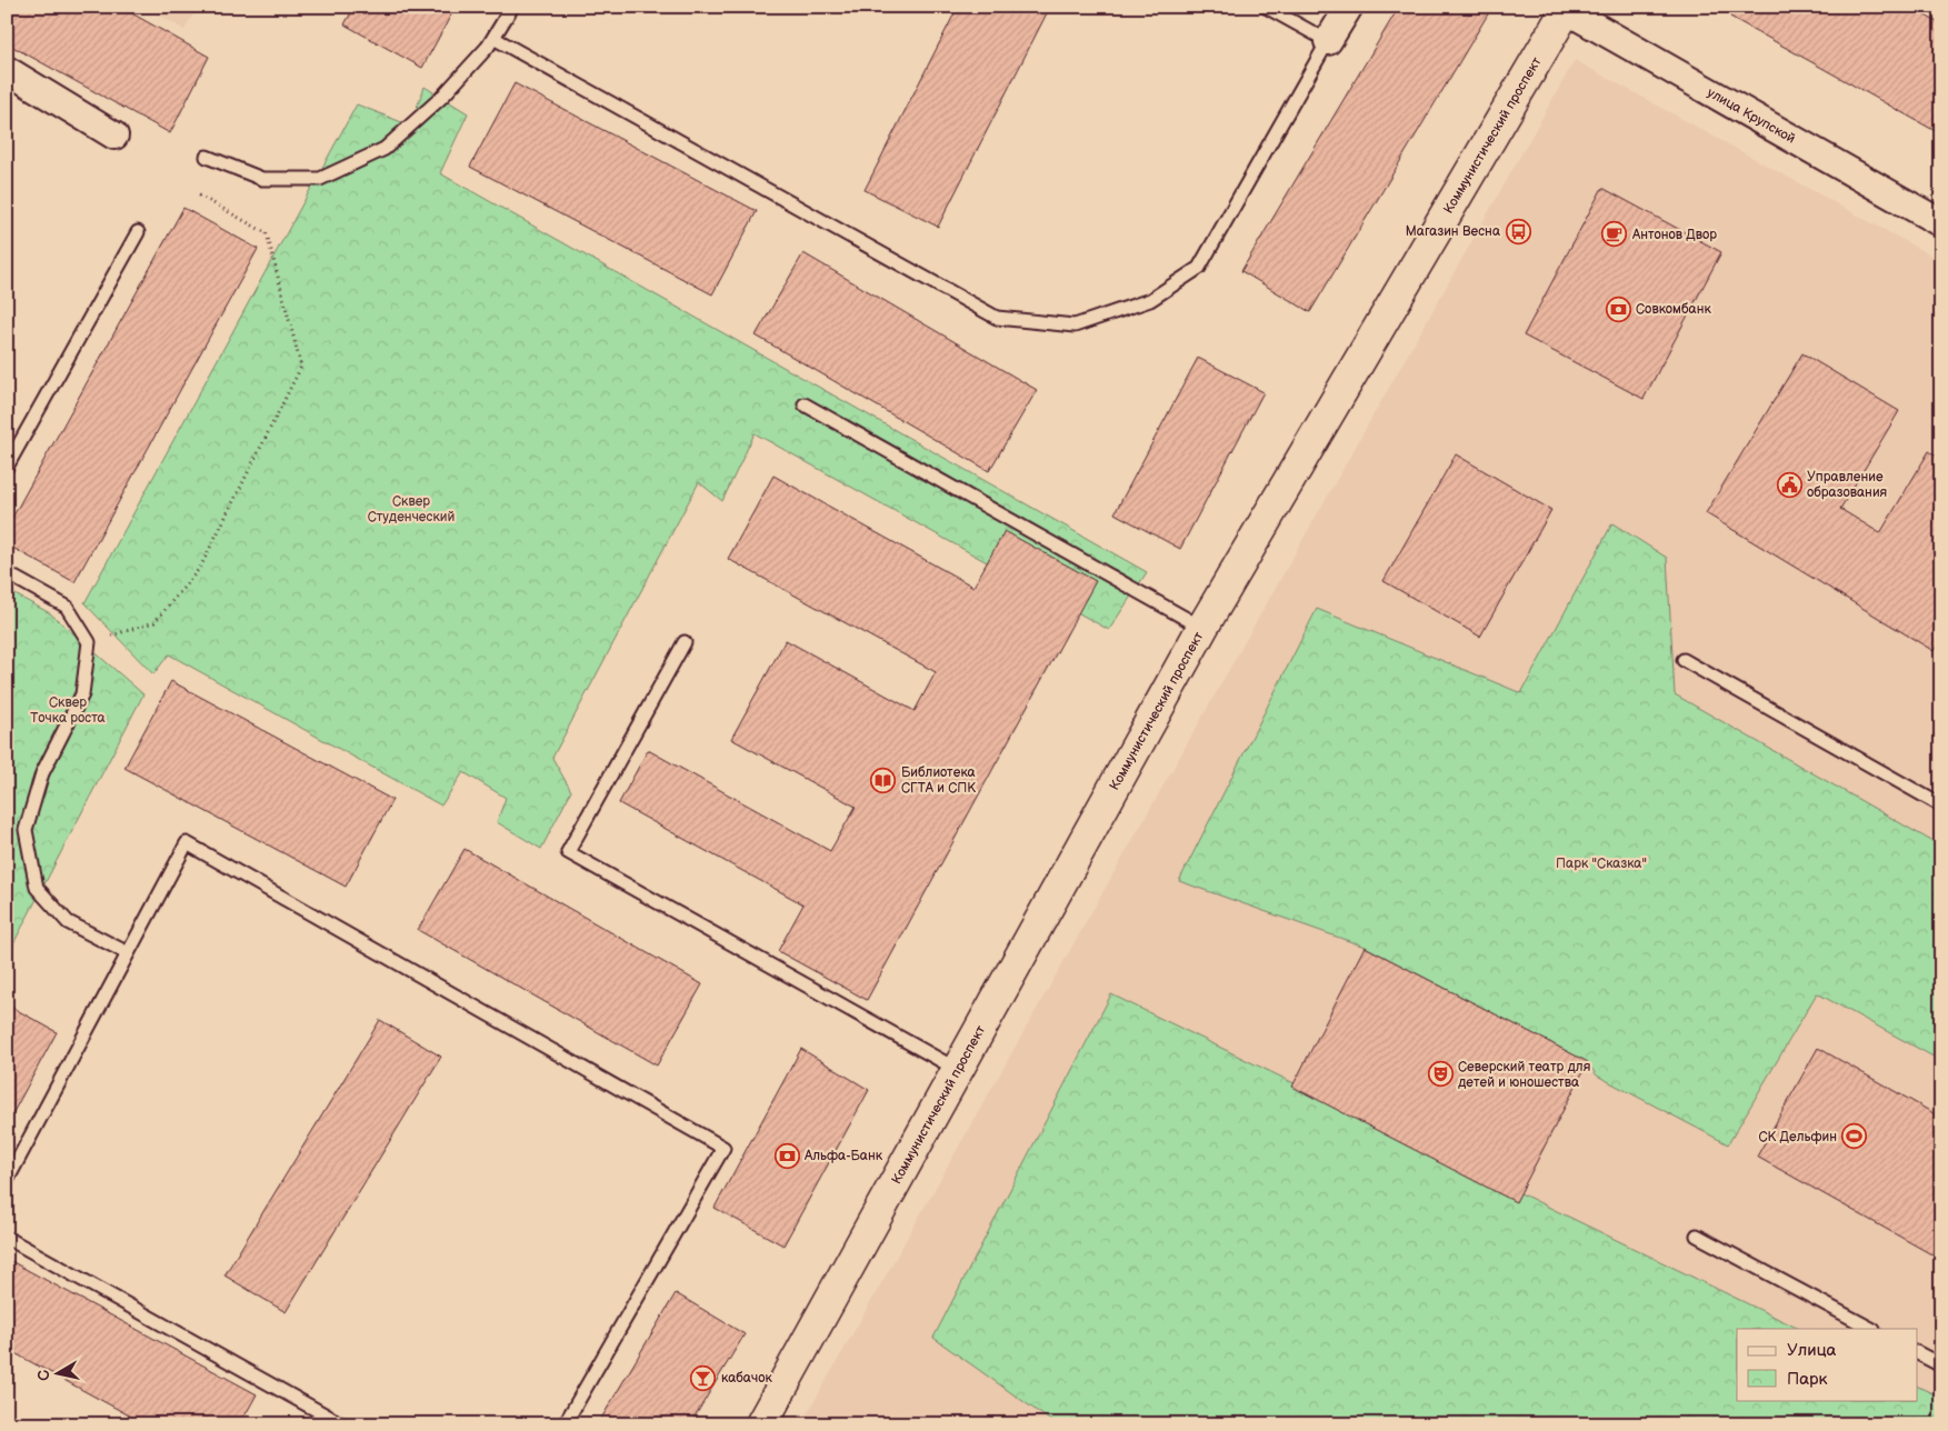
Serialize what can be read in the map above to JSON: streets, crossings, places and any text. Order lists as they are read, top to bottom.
{
  "streets": {
    "main road": ["Коммунистический проспект"],
    "street": ["улица Крупской"]
  },
  "crossings": [
    ["улица Крупской", "Коммунистический проспект"]
  ],
  "parks": ["Сквер Студенческий", "Сквер Точка роста", "Парк \"Сказка\""],
  "places": {
    "bus stop": ["Магазин Весна"],
    "cafe": ["Антонов Двор"],
    "bank": ["Совкомбанк", "Альфа-Банк"],
    "public building": ["Управление образования"],
    "library": ["Библиотека СГТА и СПК"],
    "theatre": ["Северский театр для детей и юношества"],
    "sports": ["СК Дельфин"],
    "bar": ["кабачок"]
  },
  "legend": ["Улица", "Парк"],
  "north": "left"
}
